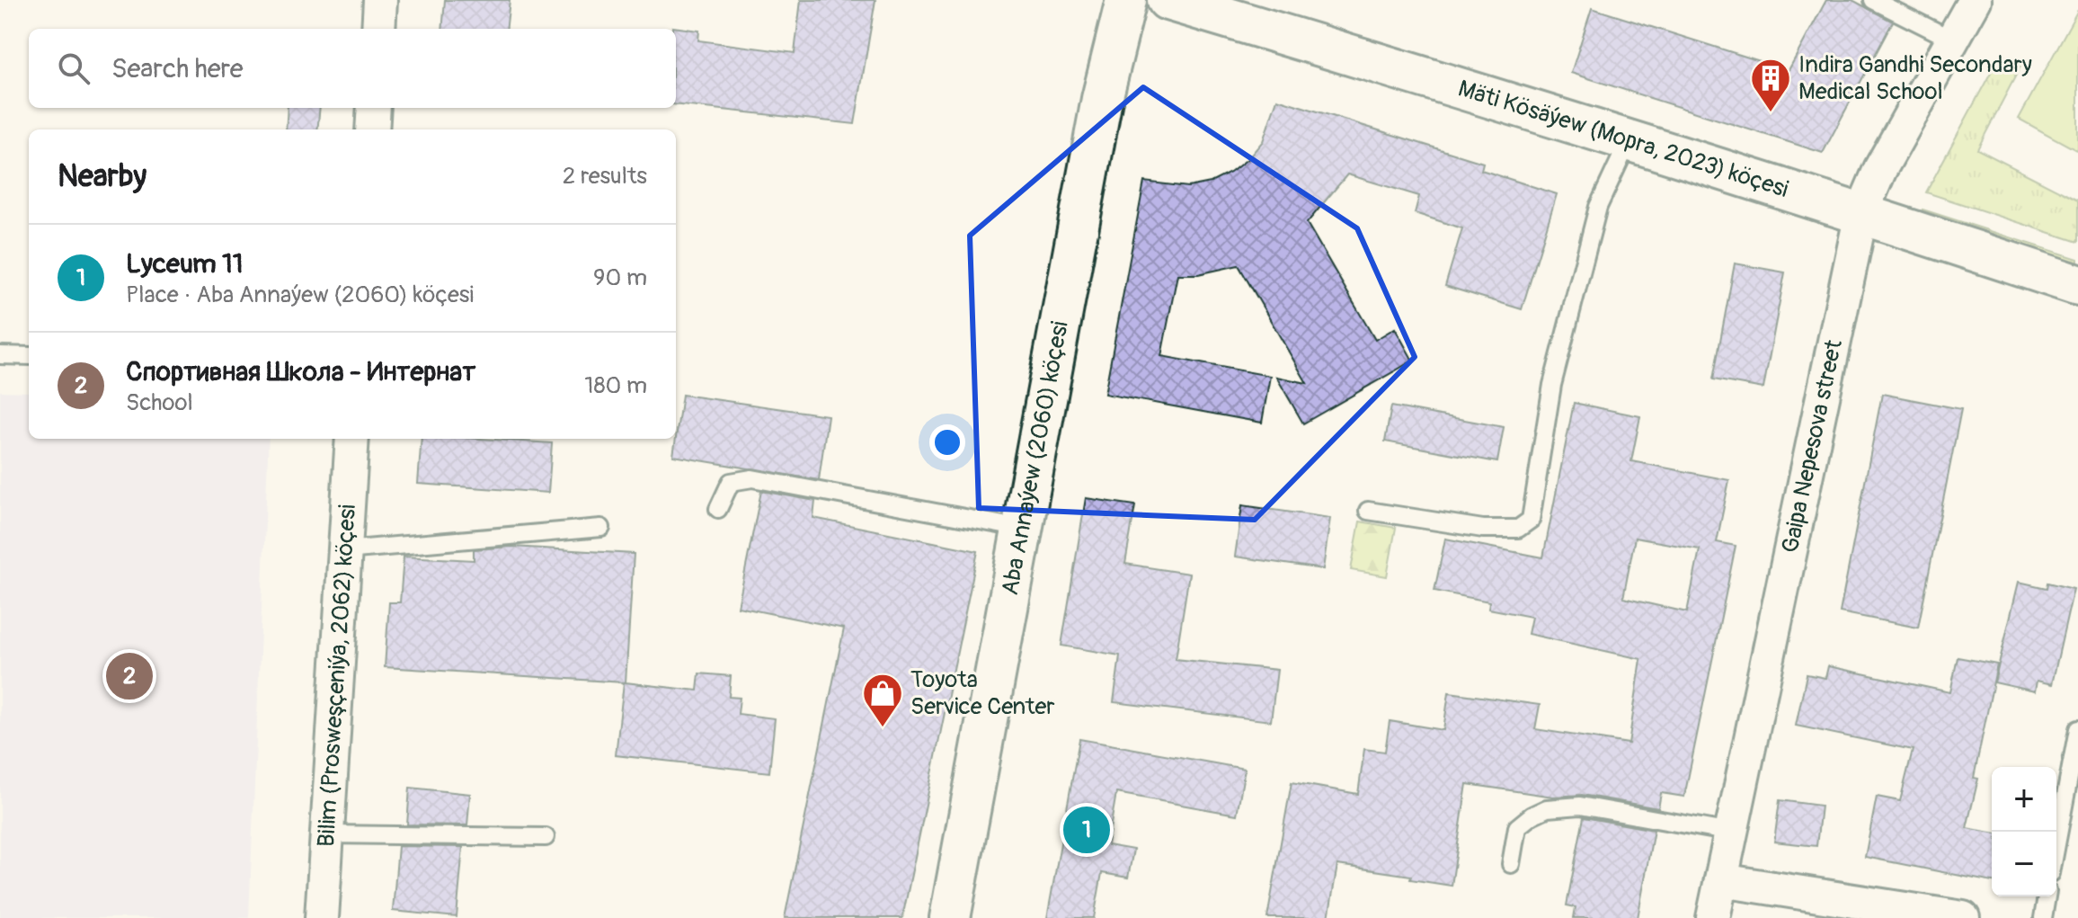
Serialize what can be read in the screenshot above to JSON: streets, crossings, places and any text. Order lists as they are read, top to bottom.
{
  "streets": {
    "street": [
      "Mäti Kösäýew (Mopra, 2023) köçesi",
      "Gaipa Nepesova street",
      "Aba Annaýew (2060) köçesi",
      "Bilim (Prosweşçeniýa, 2062) köçesi"
    ]
  },
  "crossings": [
    ["Mäti Kösäýew (Mopra, 2023) köçesi", "Gaipa Nepesova street"]
  ],
  "places": {
    "building": ["Indira Gandhi Secondary Medical School"],
    "shop": ["Toyota Service Center"]
  },
  "page": {
    "search": "Search here",
    "heading": ["Nearby", "2 results"],
    "list": [
      {
        "mark": "1",
        "name": "Lyceum 11",
        "note": "Place · Aba Annaýew (2060) köçesi",
        "value": "90 m"
      },
      {
        "mark": "2",
        "name": "Спортивная Школа - Интернат",
        "note": "School",
        "value": "180 m"
      }
    ],
    "pins": ["2", "1"],
    "map_buttons": ["+", "−"]
  }
}
